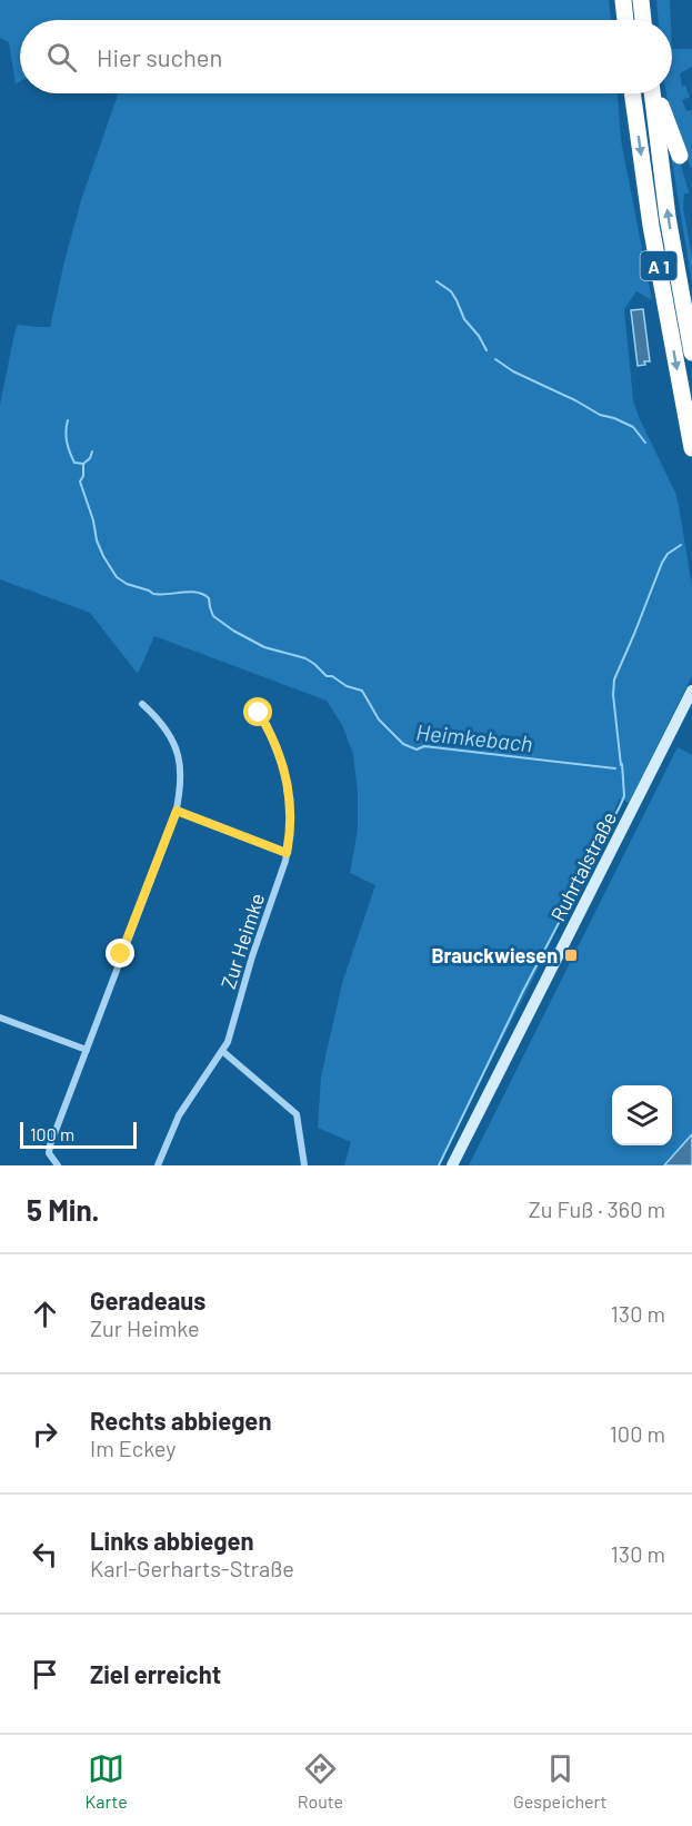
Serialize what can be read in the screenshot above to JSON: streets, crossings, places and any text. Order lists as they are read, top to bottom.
{
  "streets": {
    "highway": ["A 1"],
    "main road": ["Ruhrtalstraße"],
    "street": ["Zur Heimke"]
  },
  "water": ["Heimkebach"],
  "places": {
    "transit": ["Brauckwiesen"]
  },
  "scale_bar": "100 m",
  "page": {
    "search": "Hier suchen",
    "scale": "100 m",
    "heading": ["5 Min.", "Zu Fuß · 360 m"],
    "list": [
      ["Geradeaus", "Zur Heimke", "130 m"],
      ["Rechts abbiegen", "Im Eckey", "100 m"],
      ["Links abbiegen", "Karl-Gerharts-Straße", "130 m"],
      "Ziel erreicht"
    ],
    "nav": ["Karte", "Route", "Gespeichert"]
  }
}
